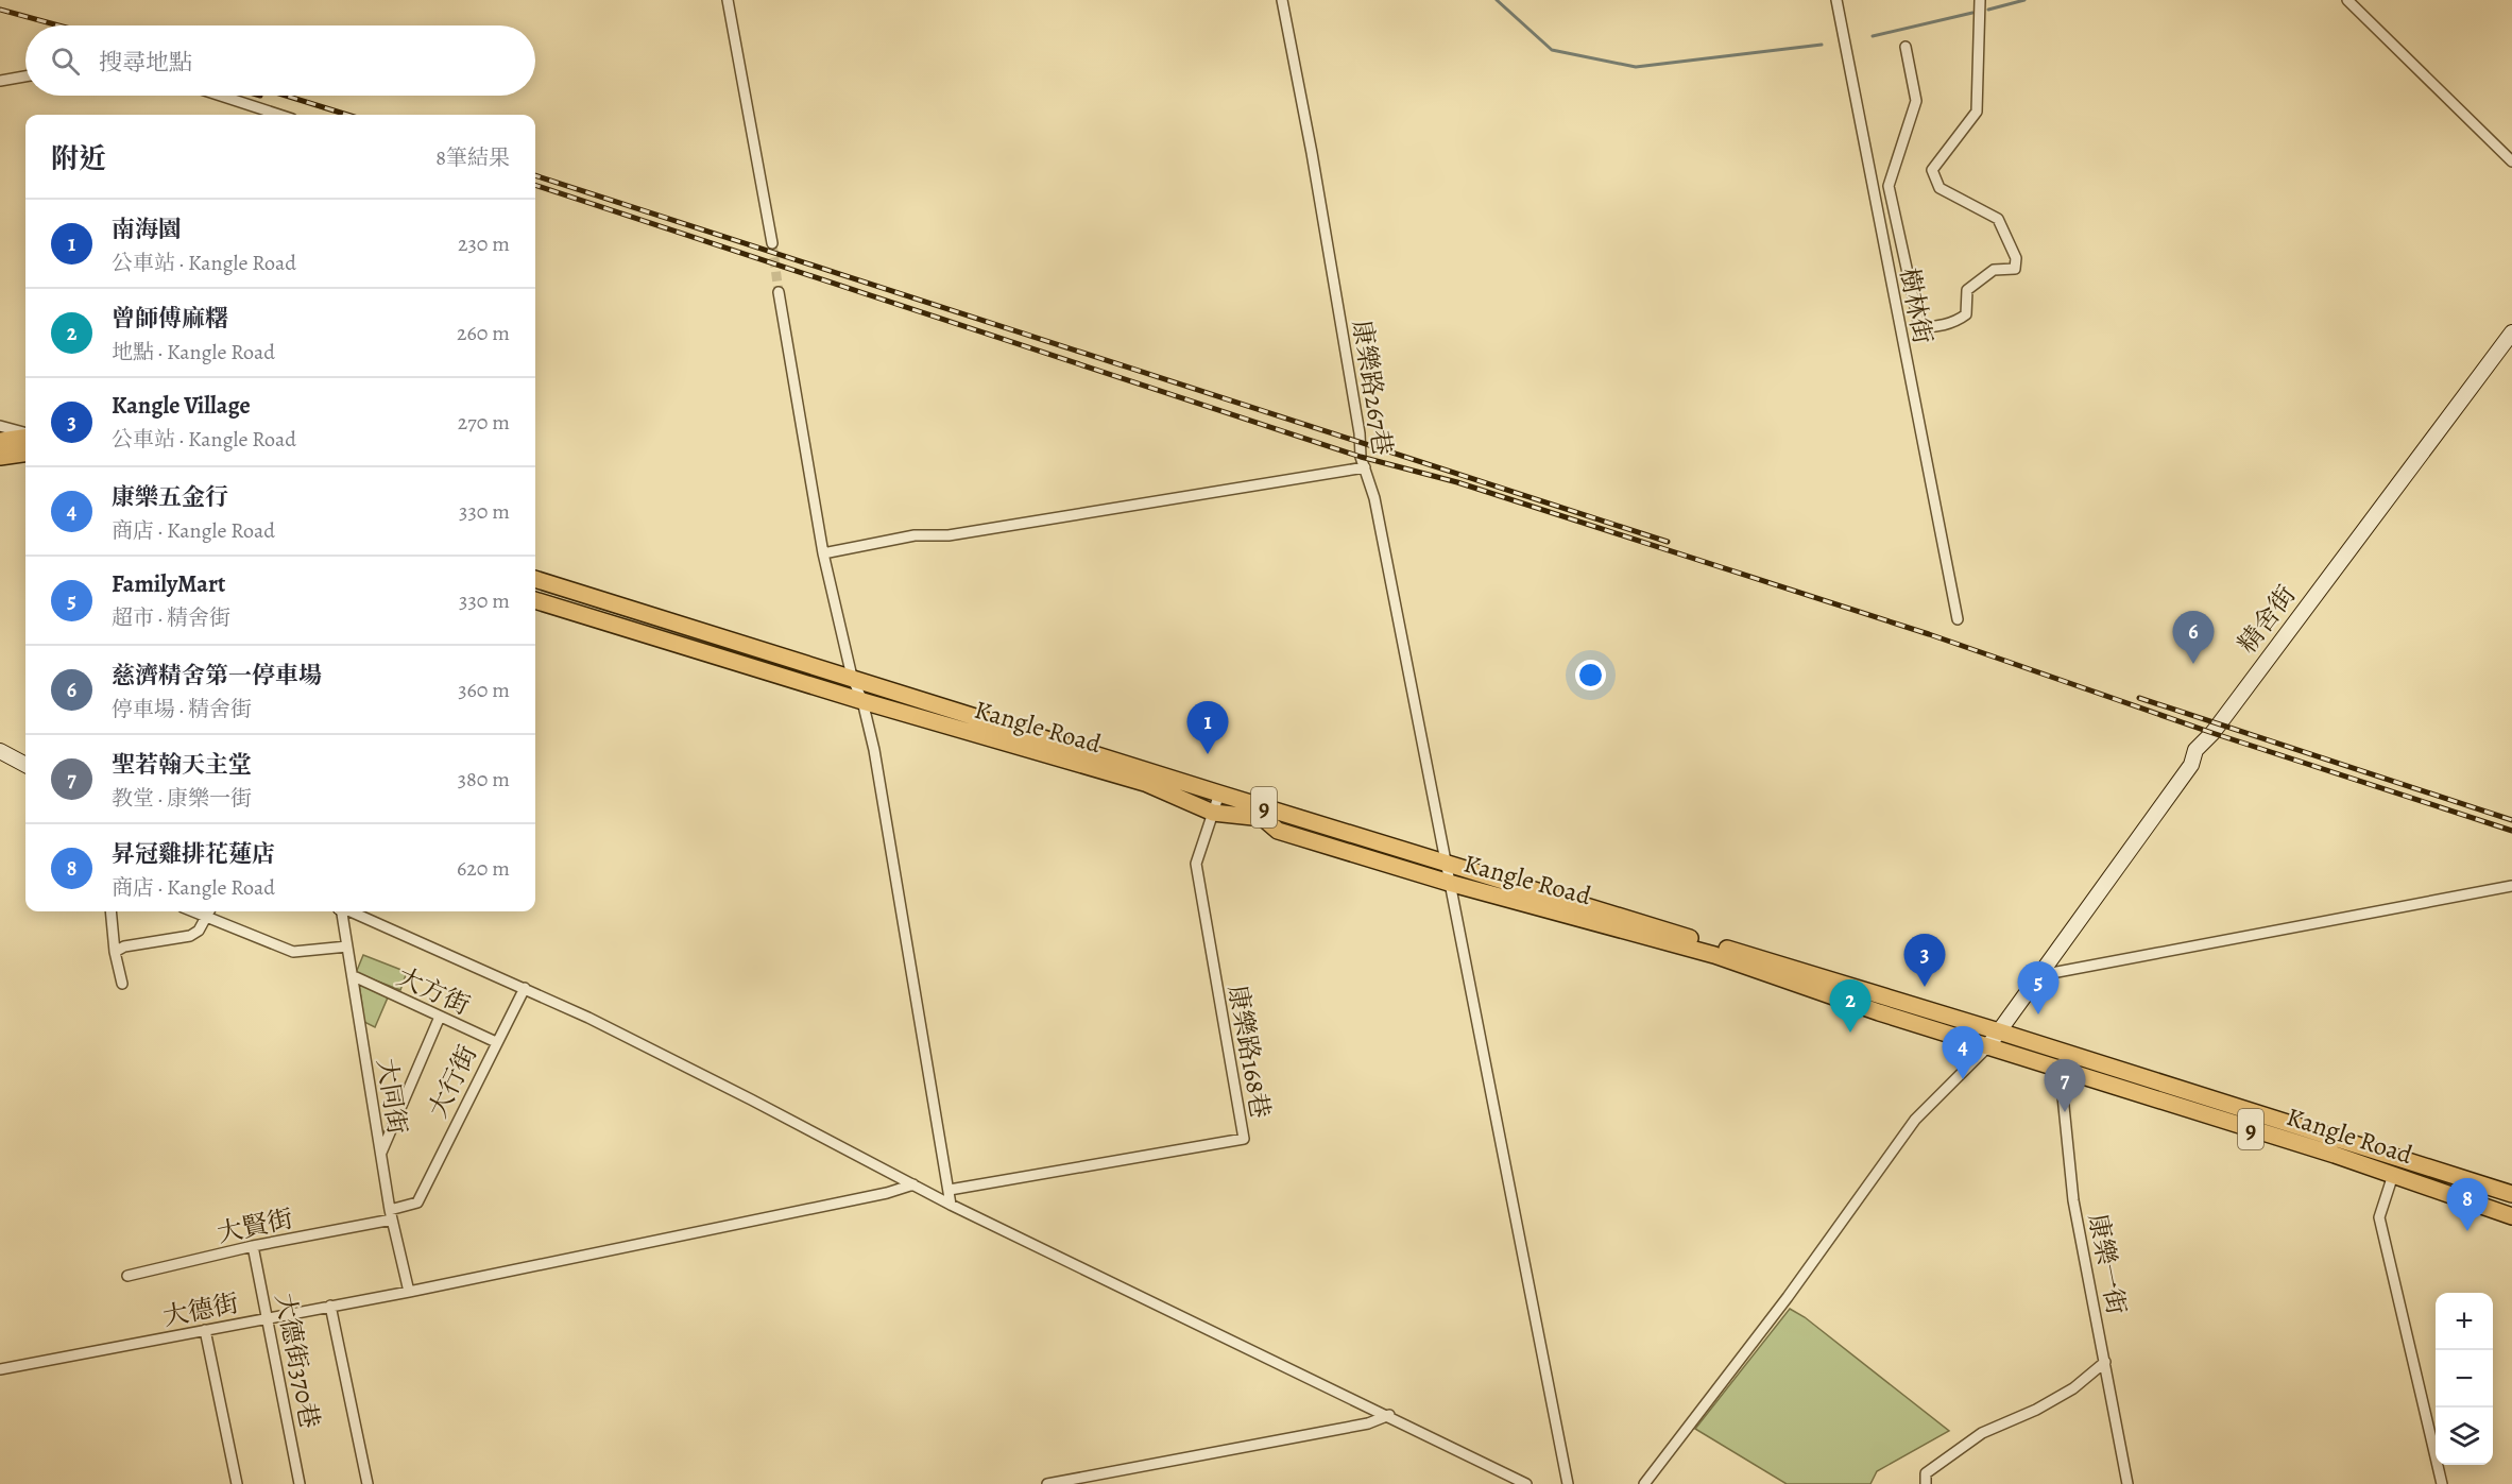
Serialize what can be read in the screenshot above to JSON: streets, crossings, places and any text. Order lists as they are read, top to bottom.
{
  "streets": {
    "main road": ["Kangle Road", "9"],
    "street": [
      "樹林街",
      "康樂路267巷",
      "精舍街",
      "大方街",
      "康樂路168巷",
      "大行街",
      "大同街",
      "大賢街",
      "康樂一街",
      "大德街",
      "大德街370巷"
    ]
  },
  "crossings": [
    ["康樂路267巷", "Kangle Road"],
    ["精舍街", "Kangle Road"],
    ["Kangle Road", "康樂路168巷"],
    ["Kangle Road", "康樂一街"],
    ["大方街", "大行街"],
    ["大方街", "大同街"],
    ["大行街", "大同街"],
    ["大行街", "大賢街"],
    ["大同街", "大賢街"],
    ["大同街", "大德街"],
    ["大賢街", "大德街370巷"],
    ["大德街", "大德街370巷"]
  ],
  "page": {
    "search": "搜尋地點",
    "heading": ["附近", "8筆結果"],
    "list": [
      {
        "mark": "1",
        "name": "南海園",
        "note": "公車站 · Kangle Road",
        "value": "230 m"
      },
      {
        "mark": "2",
        "name": "曾師傅麻糬",
        "note": "地點 · Kangle Road",
        "value": "260 m"
      },
      {
        "mark": "3",
        "name": "Kangle Village",
        "note": "公車站 · Kangle Road",
        "value": "270 m"
      },
      {
        "mark": "4",
        "name": "康樂五金行",
        "note": "商店 · Kangle Road",
        "value": "330 m"
      },
      {
        "mark": "5",
        "name": "FamilyMart",
        "note": "超市 · 精舍街",
        "value": "330 m"
      },
      {
        "mark": "6",
        "name": "慈濟精舍第一停車場",
        "note": "停車場 · 精舍街",
        "value": "360 m"
      },
      {
        "mark": "7",
        "name": "聖若翰天主堂",
        "note": "教堂 · 康樂一街",
        "value": "380 m"
      },
      {
        "mark": "8",
        "name": "昇冠雞排花蓮店",
        "note": "商店 · Kangle Road",
        "value": "620 m"
      }
    ],
    "pins": [
      "6",
      "1",
      "3",
      "5",
      "2",
      "4",
      "7",
      "8"
    ],
    "map_buttons": ["+", "−"]
  }
}
